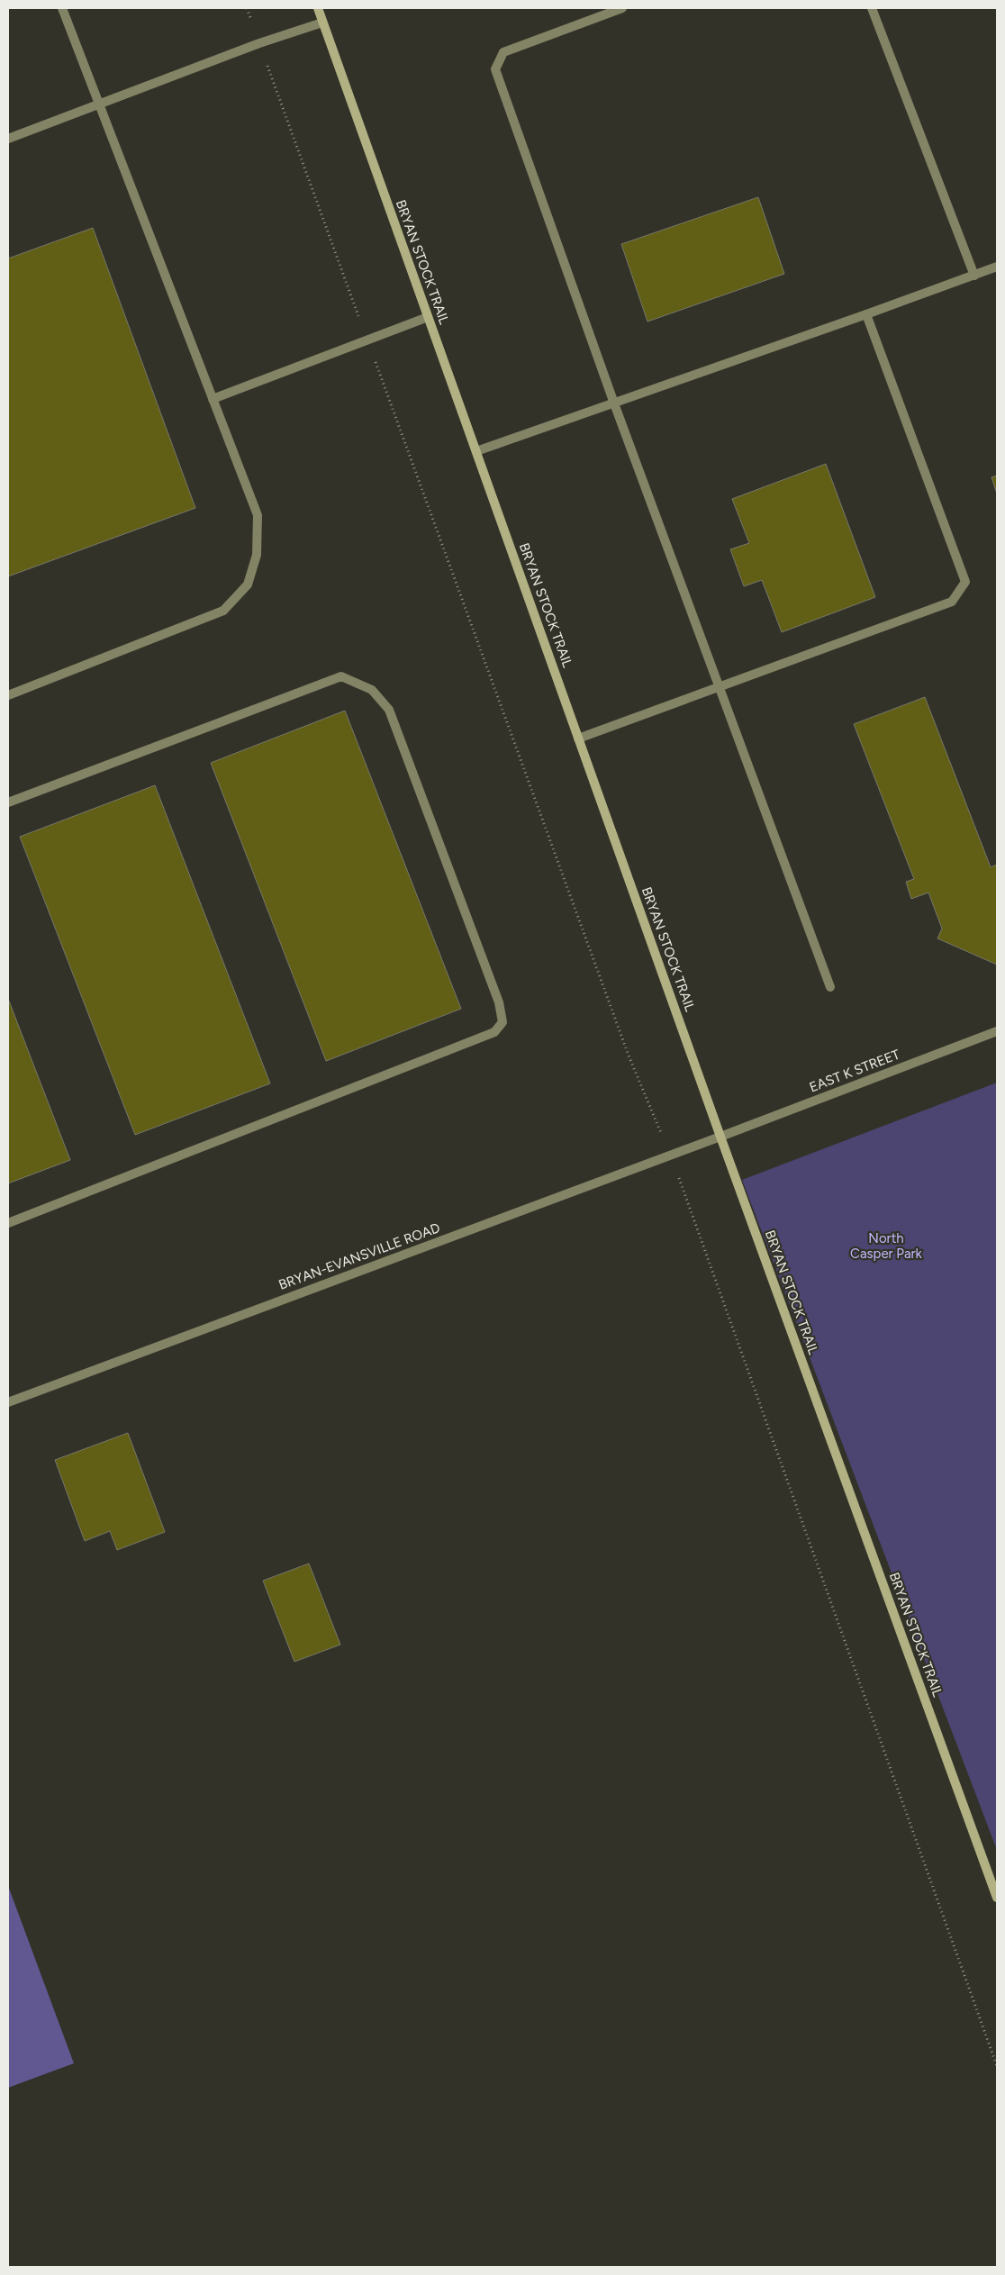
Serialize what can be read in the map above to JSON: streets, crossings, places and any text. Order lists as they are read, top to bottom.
{
  "streets": {
    "main road": ["BRYAN STOCK TRAIL"],
    "street": ["EAST K STREET", "BRYAN-EVANSVILLE ROAD"]
  },
  "crossings": [
    ["BRYAN STOCK TRAIL", "EAST K STREET"],
    ["BRYAN STOCK TRAIL", "BRYAN-EVANSVILLE ROAD"],
    ["EAST K STREET", "BRYAN-EVANSVILLE ROAD"]
  ],
  "parks": ["North Casper Park"]
}
